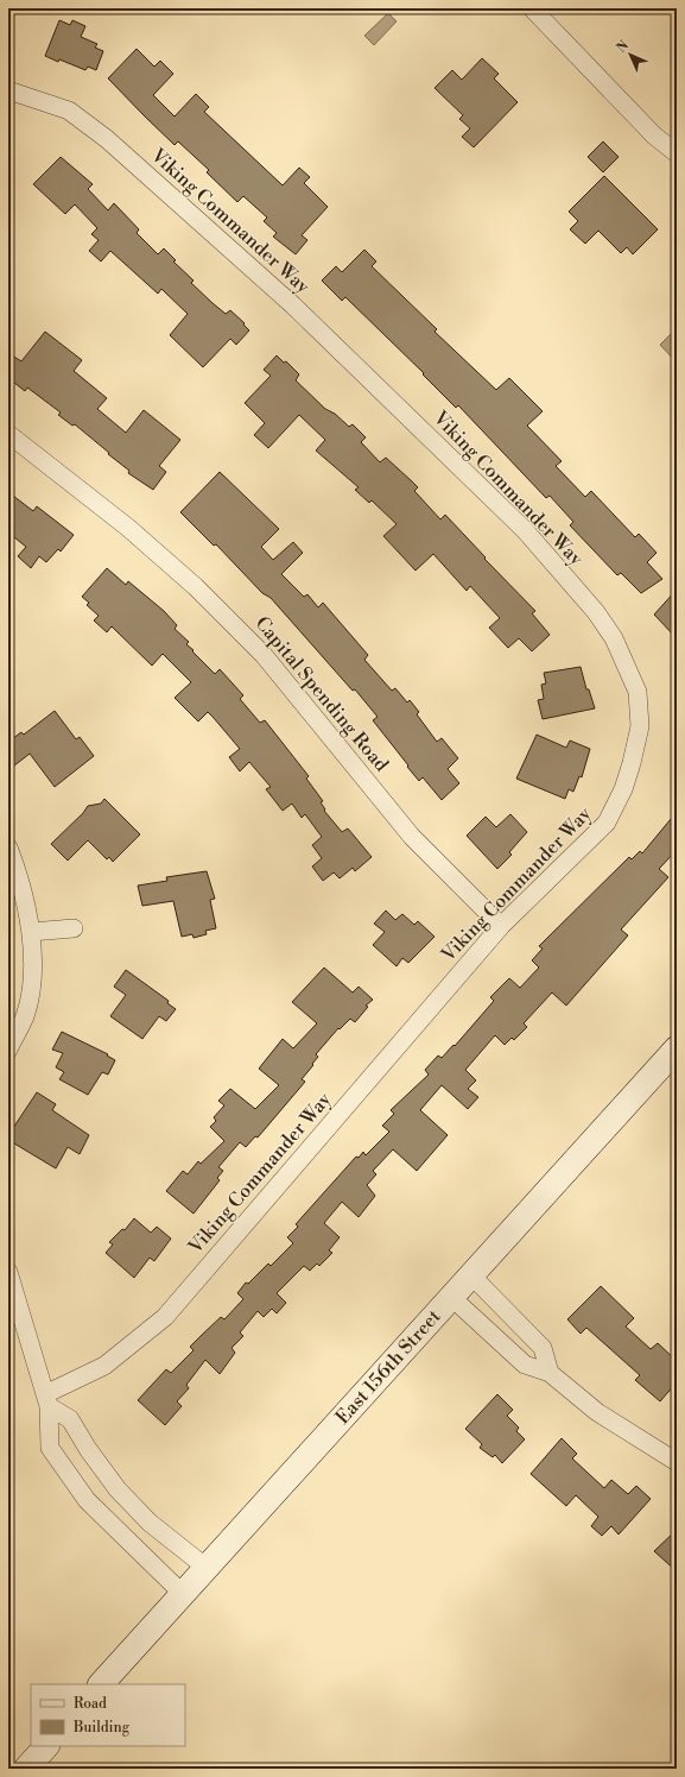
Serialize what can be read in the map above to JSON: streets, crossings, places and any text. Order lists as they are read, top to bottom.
{
  "streets": {
    "street": ["Viking Commander Way", "Capital Spending Road", "East 156th Street"]
  },
  "crossings": [
    ["Viking Commander Way", "Capital Spending Road"]
  ],
  "legend": ["Road", "Building"],
  "north": "top left"
}
